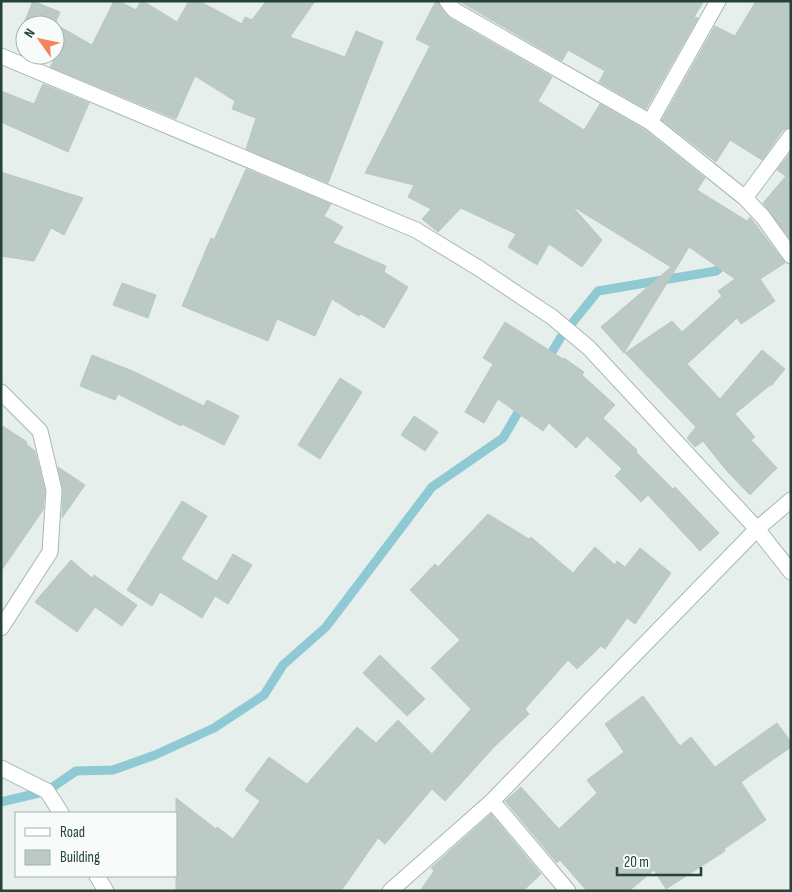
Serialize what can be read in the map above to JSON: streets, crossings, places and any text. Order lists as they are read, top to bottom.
{
  "legend": ["Road", "Building"],
  "scale_bar": "20 m",
  "north": "top left"
}
